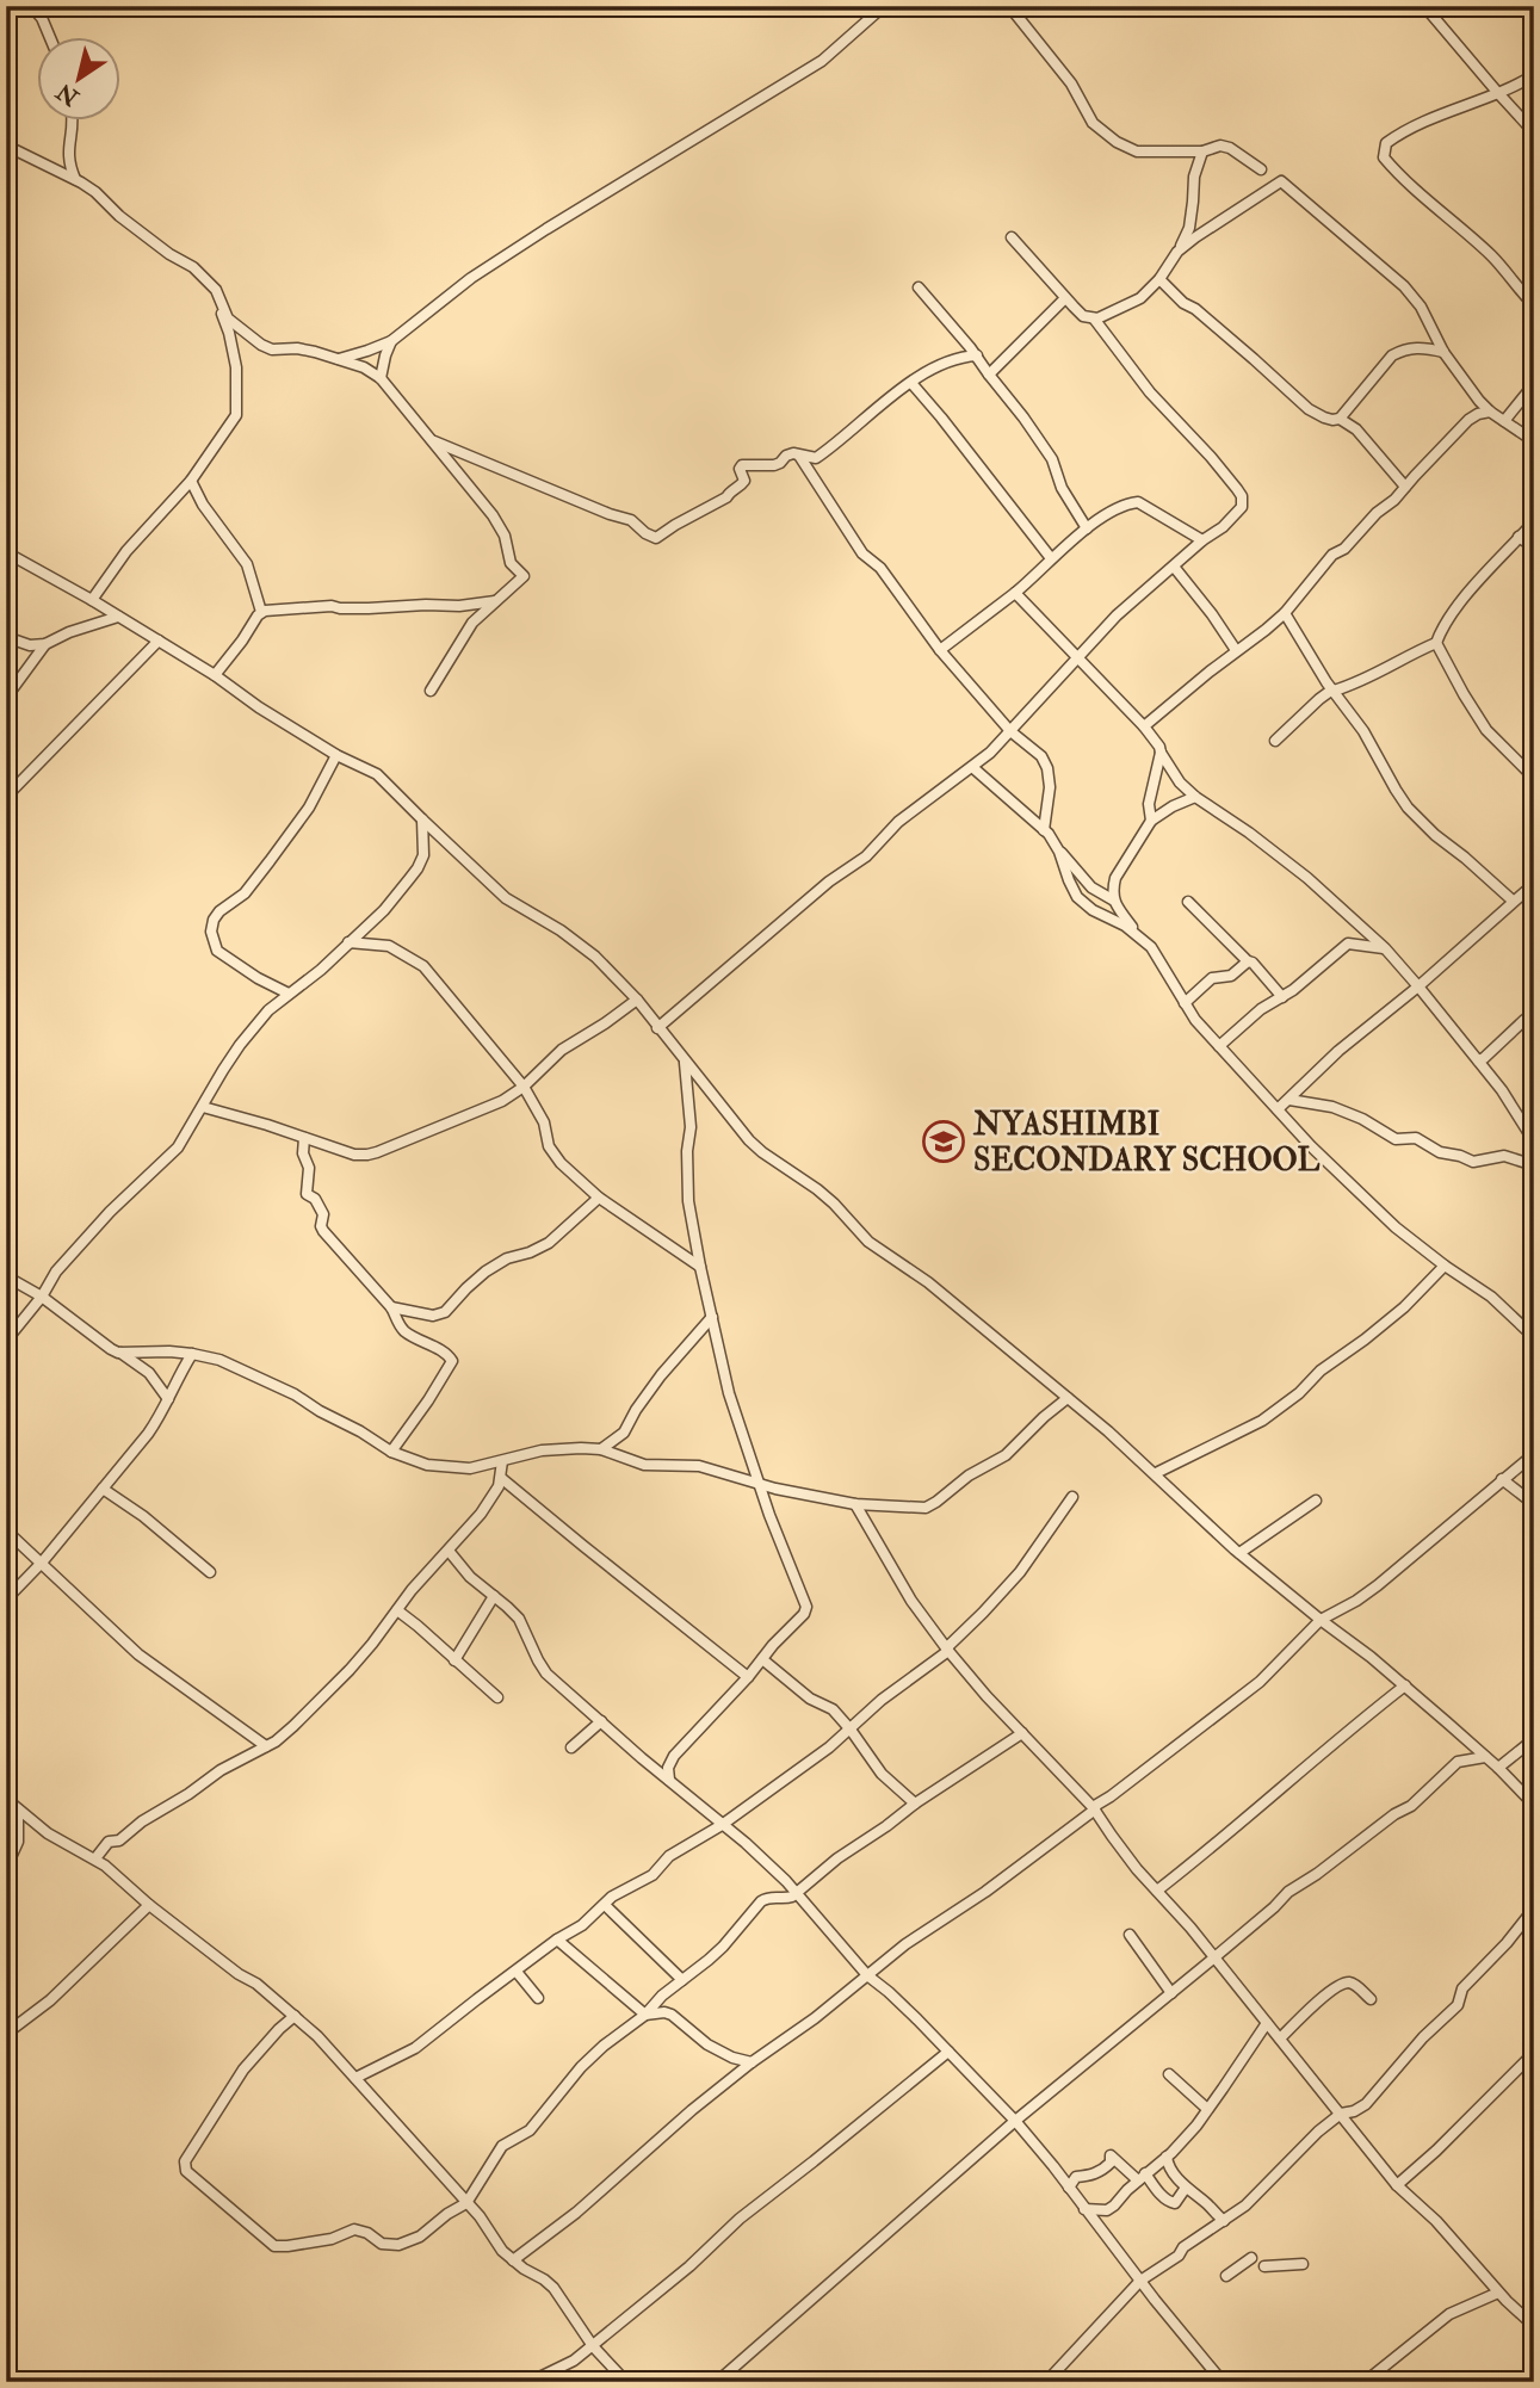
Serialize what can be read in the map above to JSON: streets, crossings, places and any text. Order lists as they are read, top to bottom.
{
  "places": {
    "school or university": ["NYASHIMBI SECONDARY SCHOOL"]
  },
  "north": "bottom left"
}
